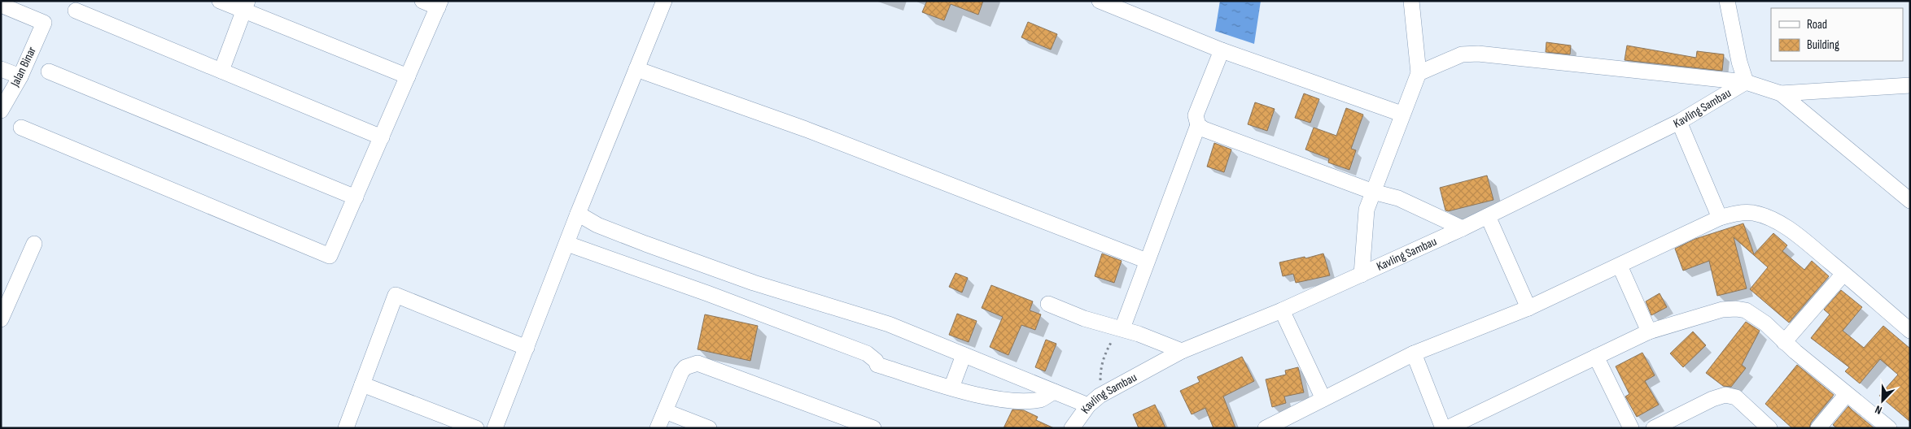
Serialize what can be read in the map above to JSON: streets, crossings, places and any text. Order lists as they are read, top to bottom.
{
  "streets": {
    "street": ["Jalan Binar", "Kavling Sambau"]
  },
  "legend": ["Road", "Building"],
  "north": "bottom left"
}
